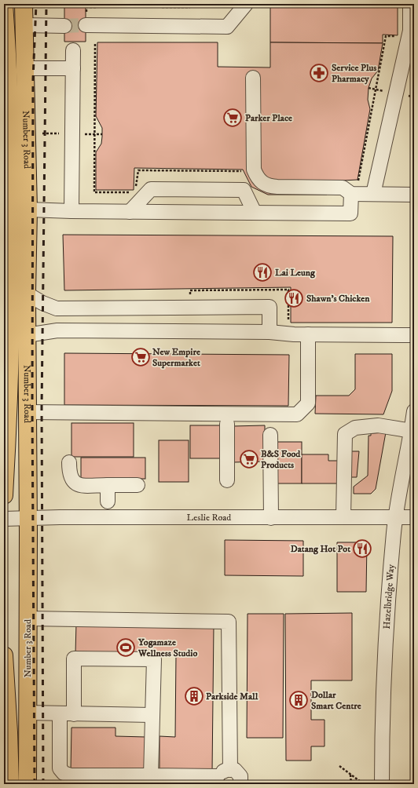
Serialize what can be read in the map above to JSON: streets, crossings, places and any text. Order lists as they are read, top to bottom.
{
  "streets": {
    "main road": ["Number 3 Road"],
    "street": ["Leslie Road", "Hazelbridge Way"]
  },
  "crossings": [
    ["Number 3 Road", "Leslie Road"],
    ["Leslie Road", "Hazelbridge Way"]
  ],
  "places": {
    "pharmacy": ["Service Plus Pharmacy"],
    "supermarket": ["Parker Place", "New Empire Supermarket", "B&S Food Products"],
    "restaurant": ["Lai Leung", "Shawn's Chicken", "Datang Hot Pot"],
    "sports": ["Yogamaze Wellness Studio"],
    "building": ["Parkside Mall", "Dollar Smart Centre"]
  }
}
